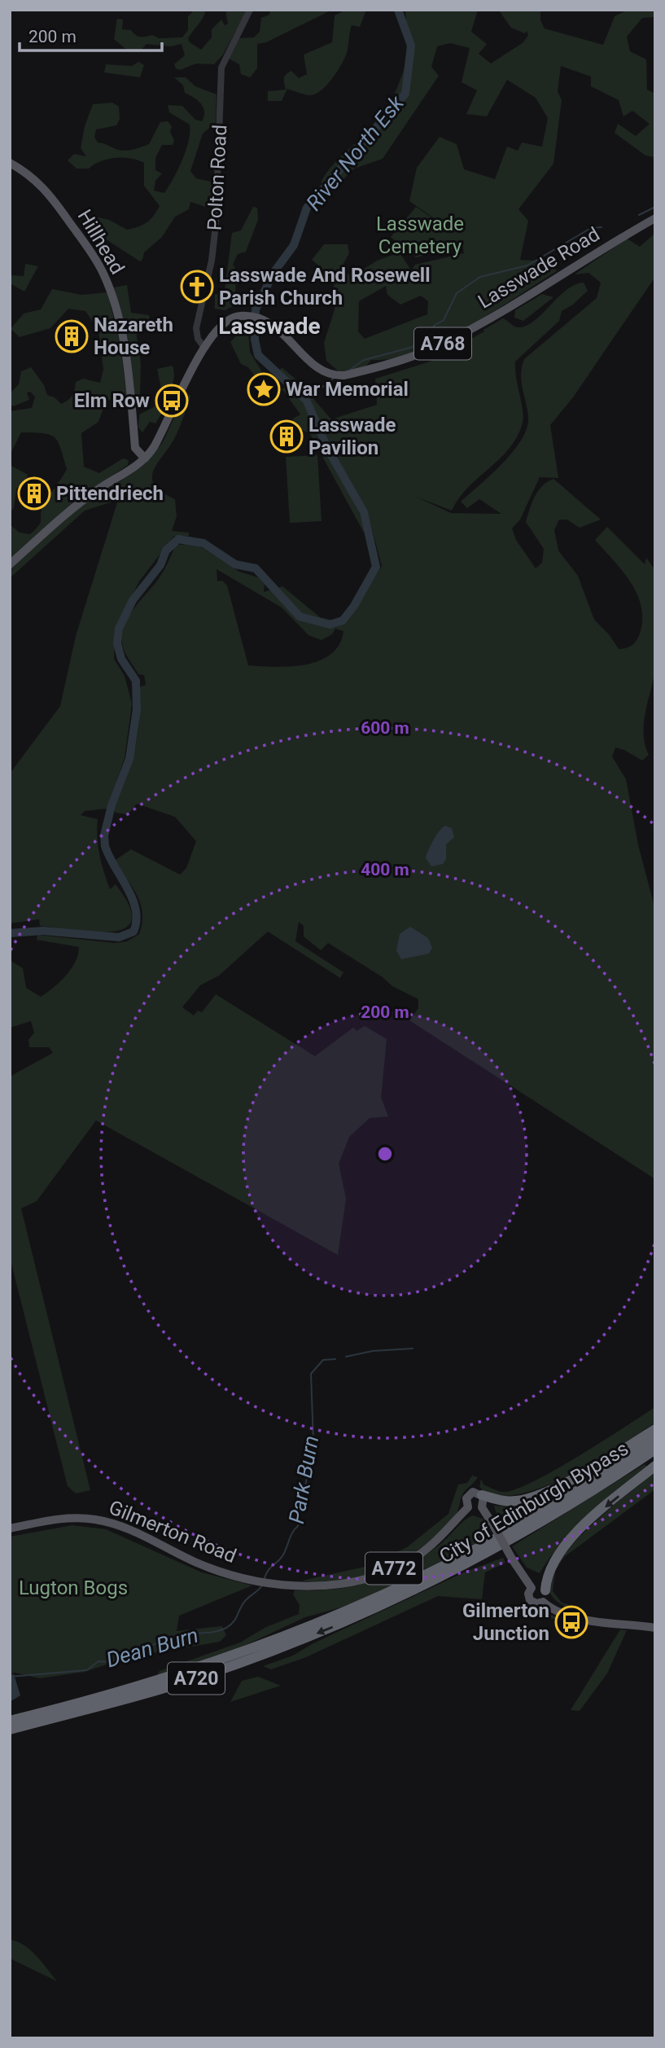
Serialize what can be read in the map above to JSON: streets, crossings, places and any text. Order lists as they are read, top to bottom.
{
  "streets": {
    "highway": ["City of Edinburgh Bypass", "A720"],
    "main road": [
      "Hillhead",
      "Lasswade Road",
      "A768",
      "Gilmerton Road",
      "A772"
    ],
    "street": ["Polton Road"]
  },
  "crossings": [
    ["Polton Road", "Lasswade Road"],
    ["Polton Road", "A768"],
    ["Hillhead", "A768"],
    ["Lasswade Road", "A768"],
    ["Gilmerton Road", "A772"]
  ],
  "districts": ["Lasswade"],
  "water": ["River North Esk", "Park Burn", "Dean Burn"],
  "parks": ["Lasswade Cemetery", "Lugton Bogs"],
  "places": {
    "church": ["Lasswade And Rosewell Parish Church"],
    "building": ["Nazareth House", "Lasswade Pavilion", "Pittendriech"],
    "place": ["War Memorial"],
    "bus stop": ["Elm Row", "Gilmerton Junction"]
  },
  "scale_bar": "200 m",
  "rings": ["600 m", "400 m", "200 m"]
}
